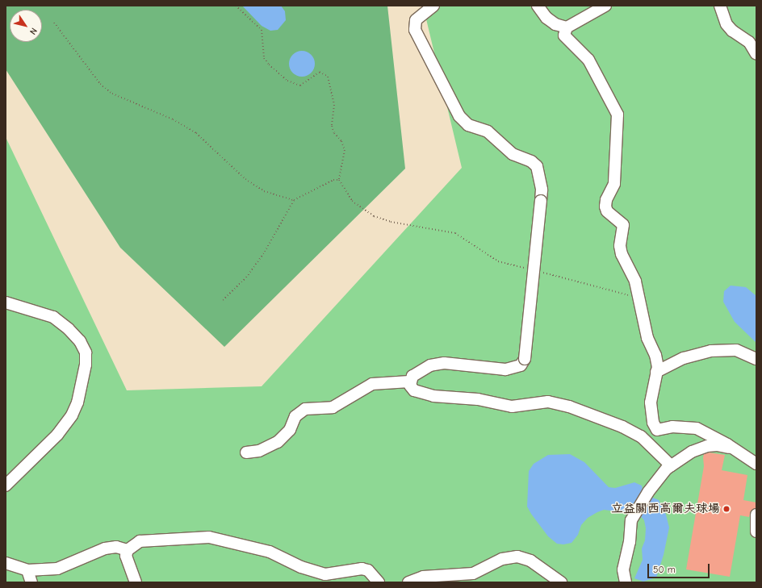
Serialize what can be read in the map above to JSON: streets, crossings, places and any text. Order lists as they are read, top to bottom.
{
  "places": ["立益關西高爾夫球場"],
  "scale_bar": "50 m",
  "north": "bottom right"
}
